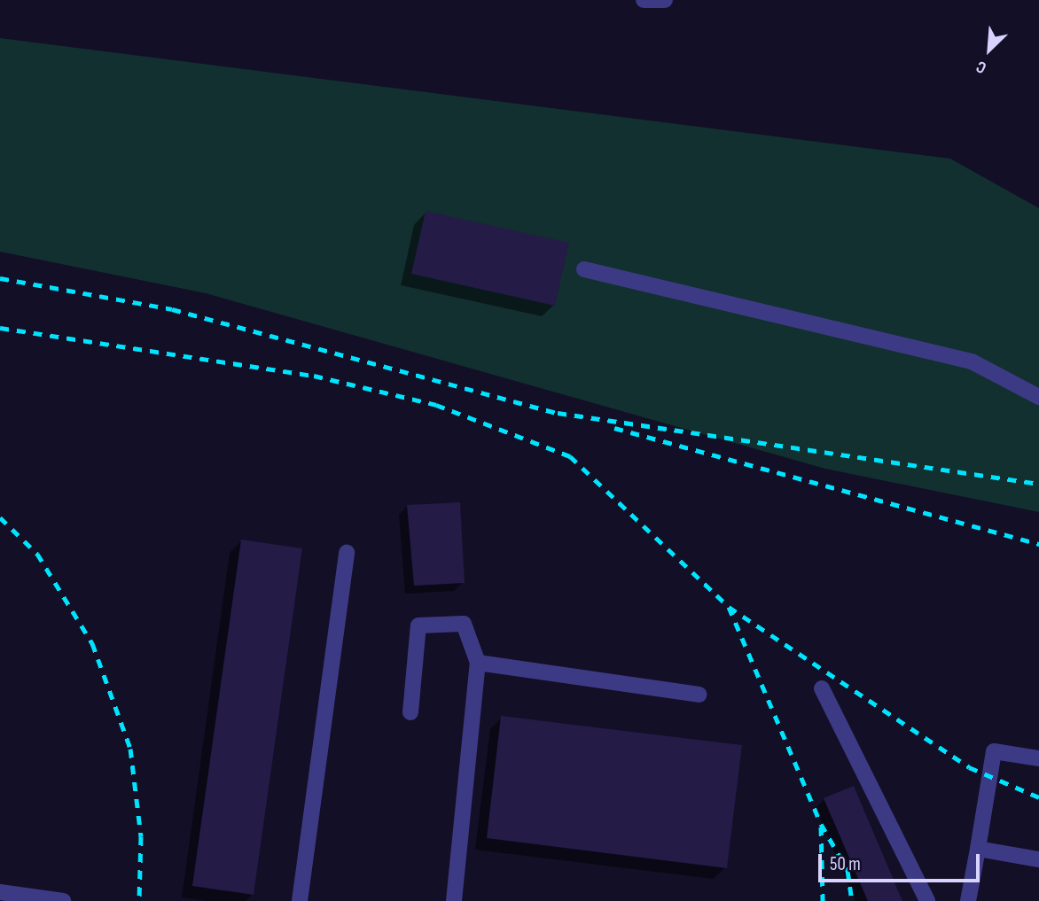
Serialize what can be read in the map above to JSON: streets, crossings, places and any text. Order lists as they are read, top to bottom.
{
  "scale_bar": "50 m",
  "north": "bottom left"
}
